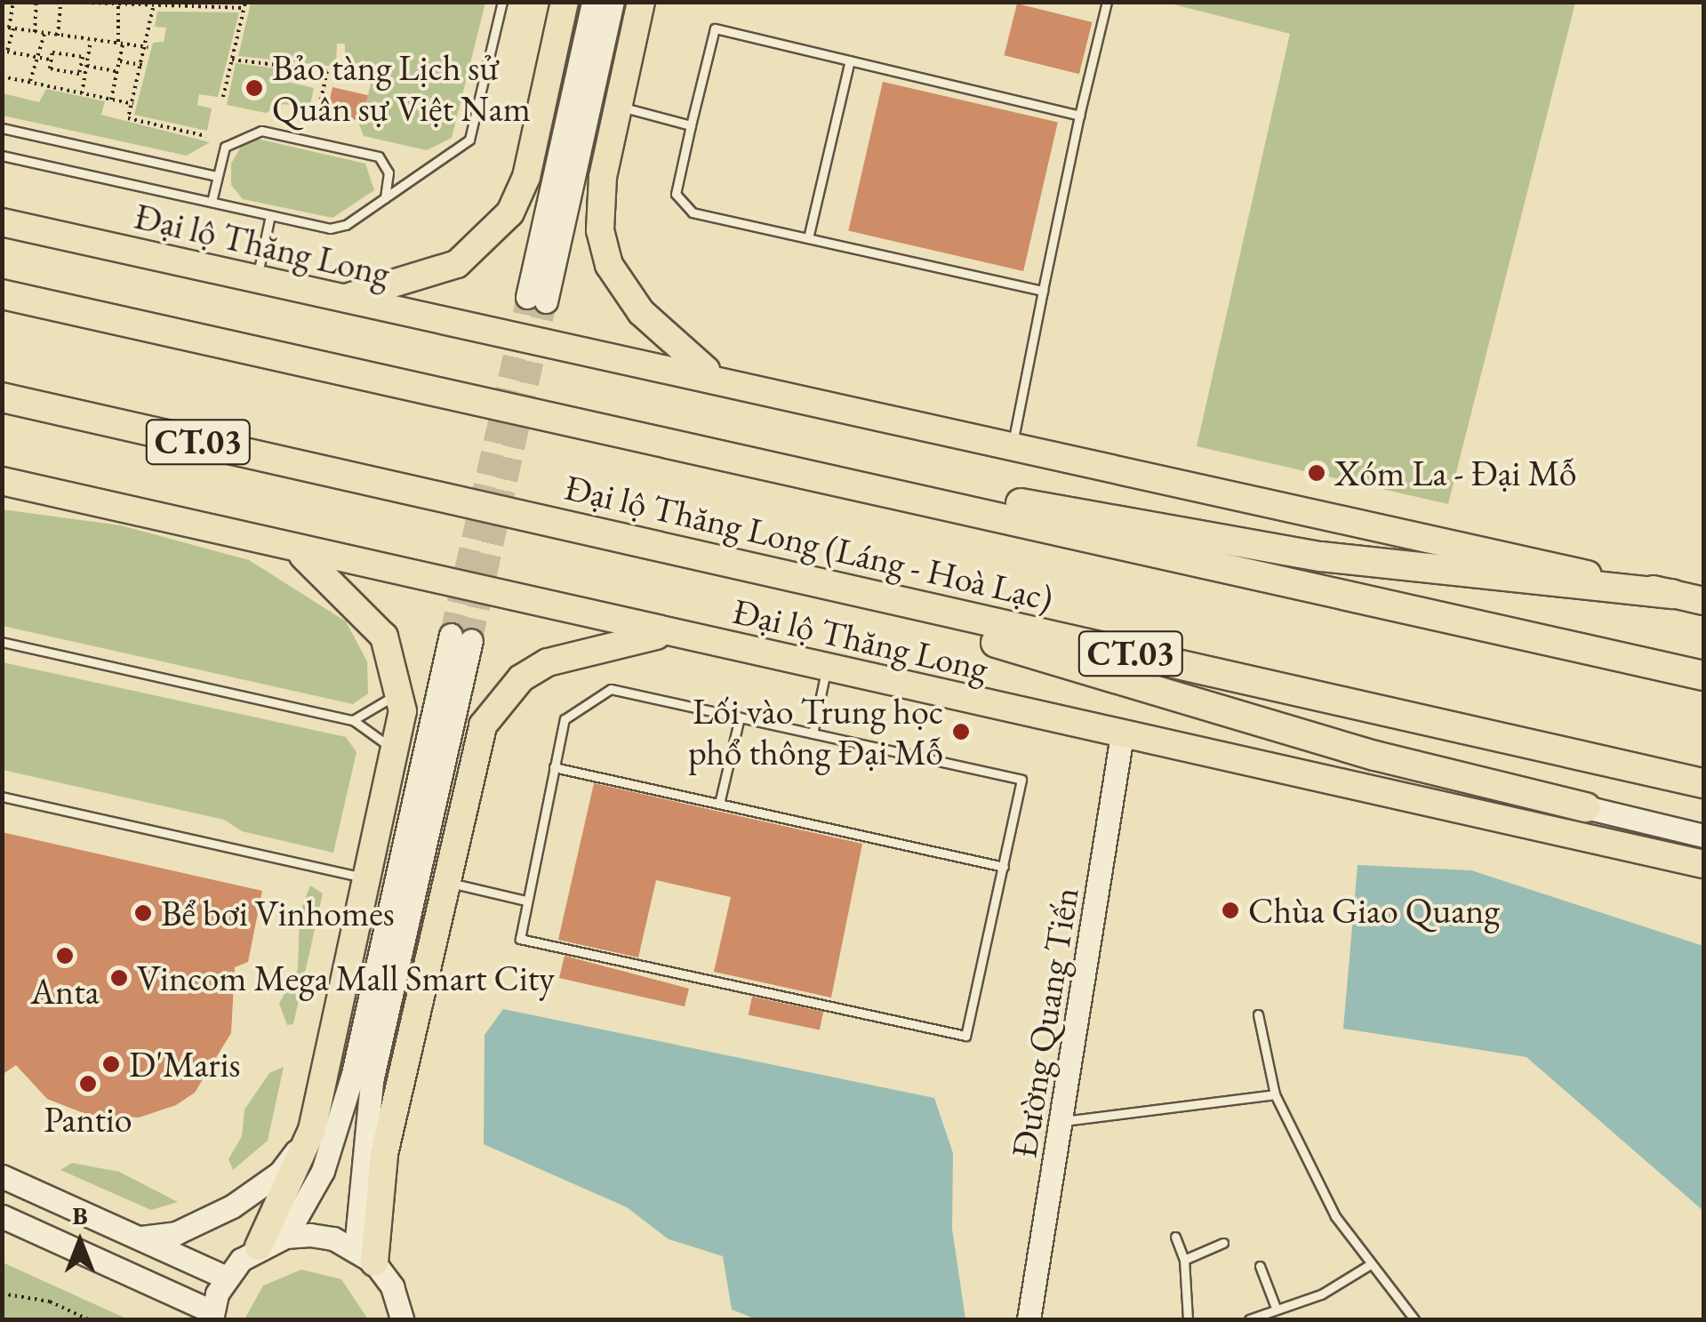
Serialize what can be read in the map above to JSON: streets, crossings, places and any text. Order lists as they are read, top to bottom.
{
  "streets": {
    "highway": ["CT.03", "Đại lộ Thăng Long (Láng - Hoà Lạc)"],
    "main road": ["Đại lộ Thăng Long"],
    "street": ["Đường Quang Tiến"]
  },
  "crossings": [
    ["Đại lộ Thăng Long", "Đường Quang Tiến"]
  ],
  "places": [
    "Bảo tàng Lịch sử Quân sự Việt Nam",
    "Xóm La - Đại Mỗ",
    "Lối vào Trung học phổ thông Đại Mỗ",
    "Chùa Giao Quang",
    "Bể bơi Vinhomes",
    "Anta",
    "Vincom Mega Mall Smart City",
    "D'Maris",
    "Pantio"
  ],
  "north": "top"
}
